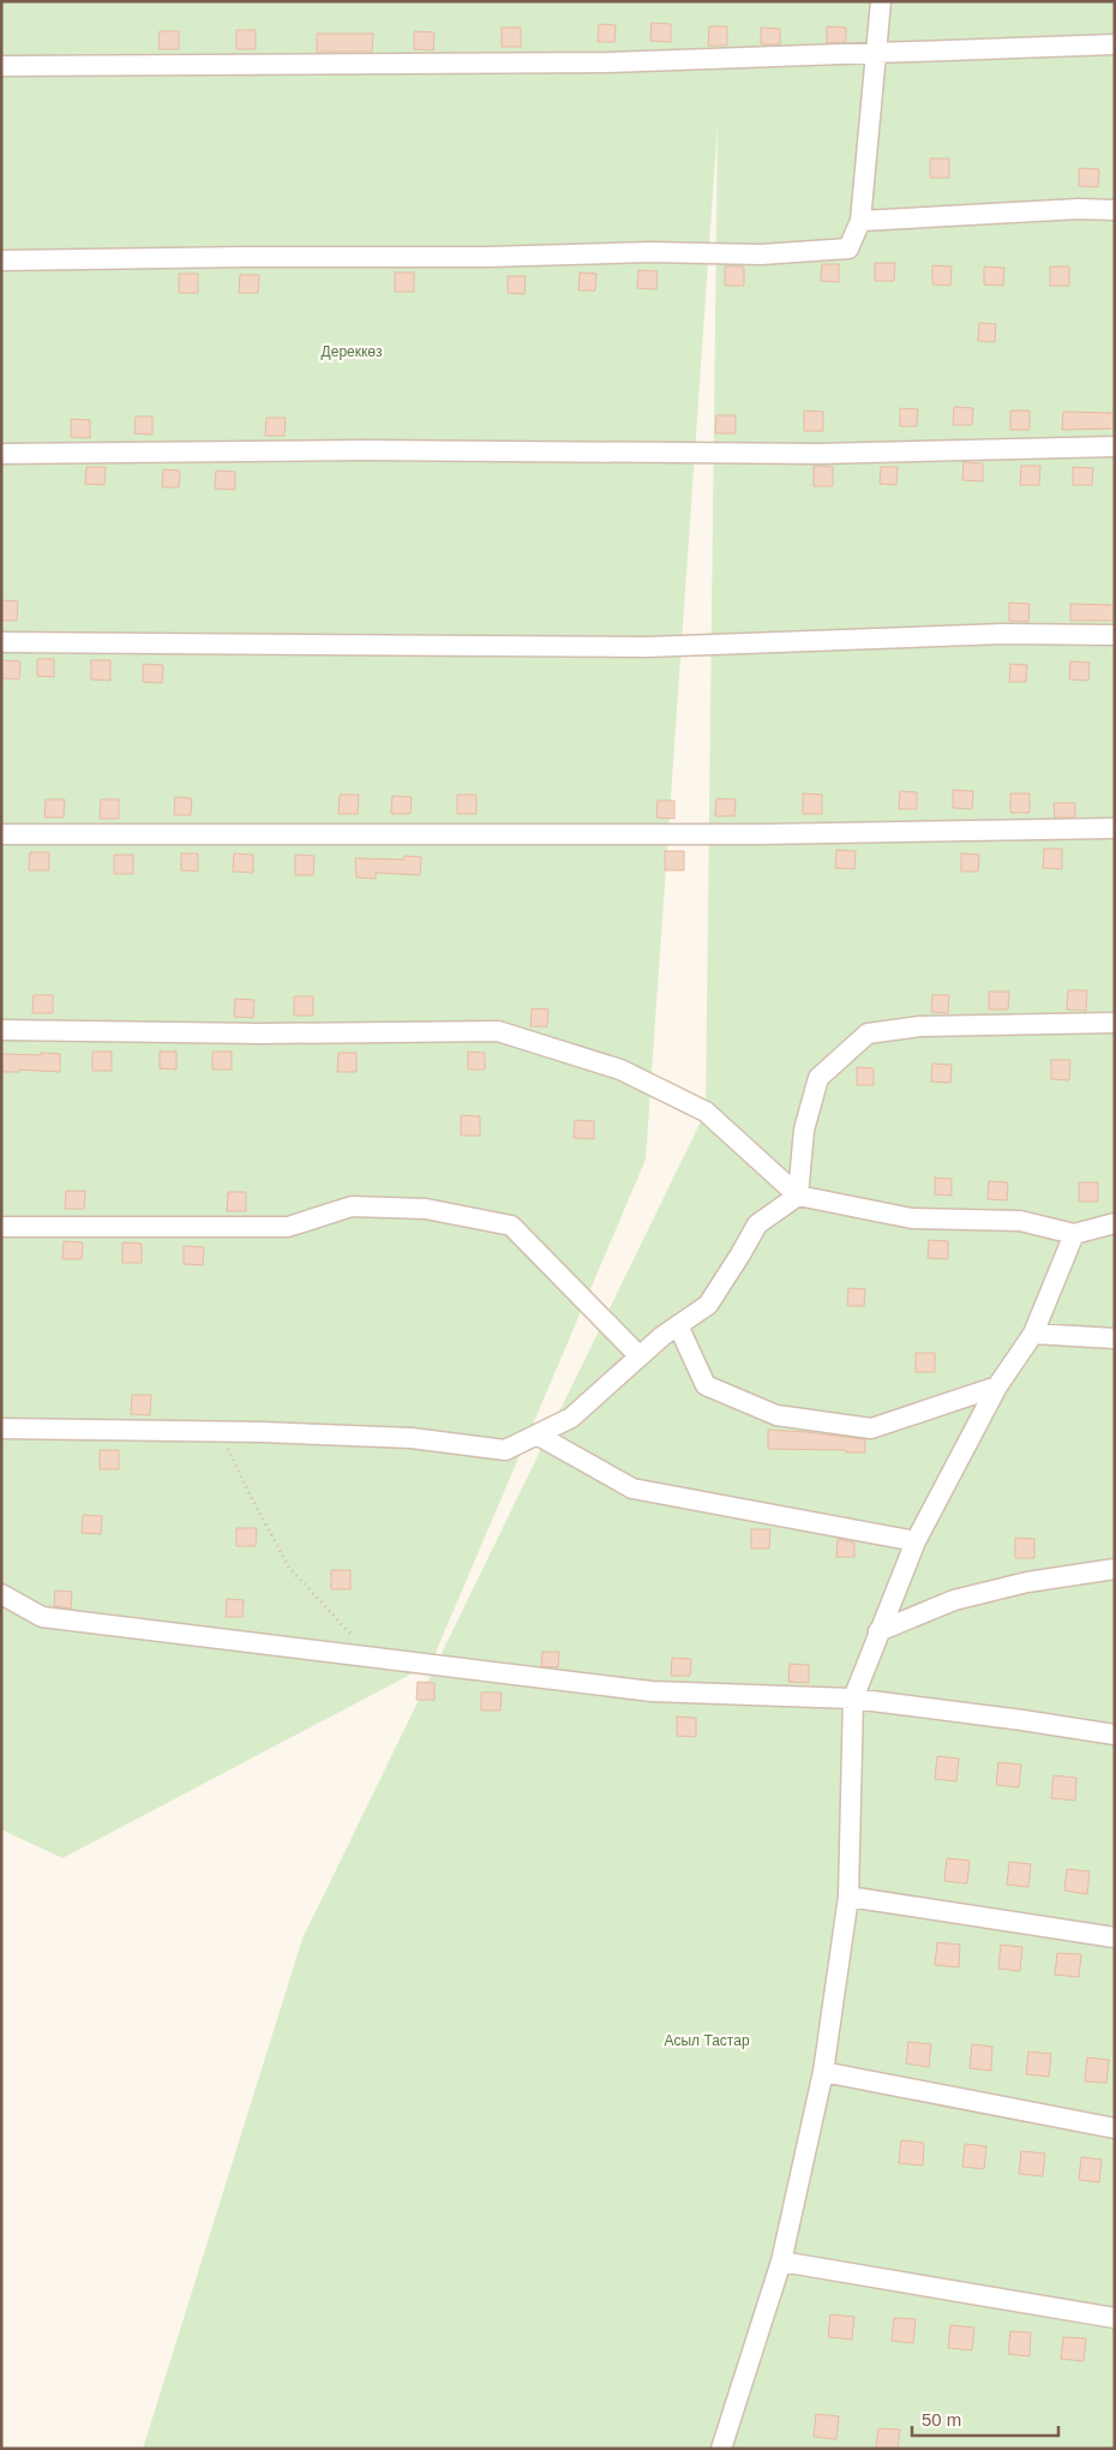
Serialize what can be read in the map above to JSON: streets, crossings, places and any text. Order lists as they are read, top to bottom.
{
  "parks": ["Дереккөз", "Асыл Тастар"],
  "scale_bar": "50 m"
}
